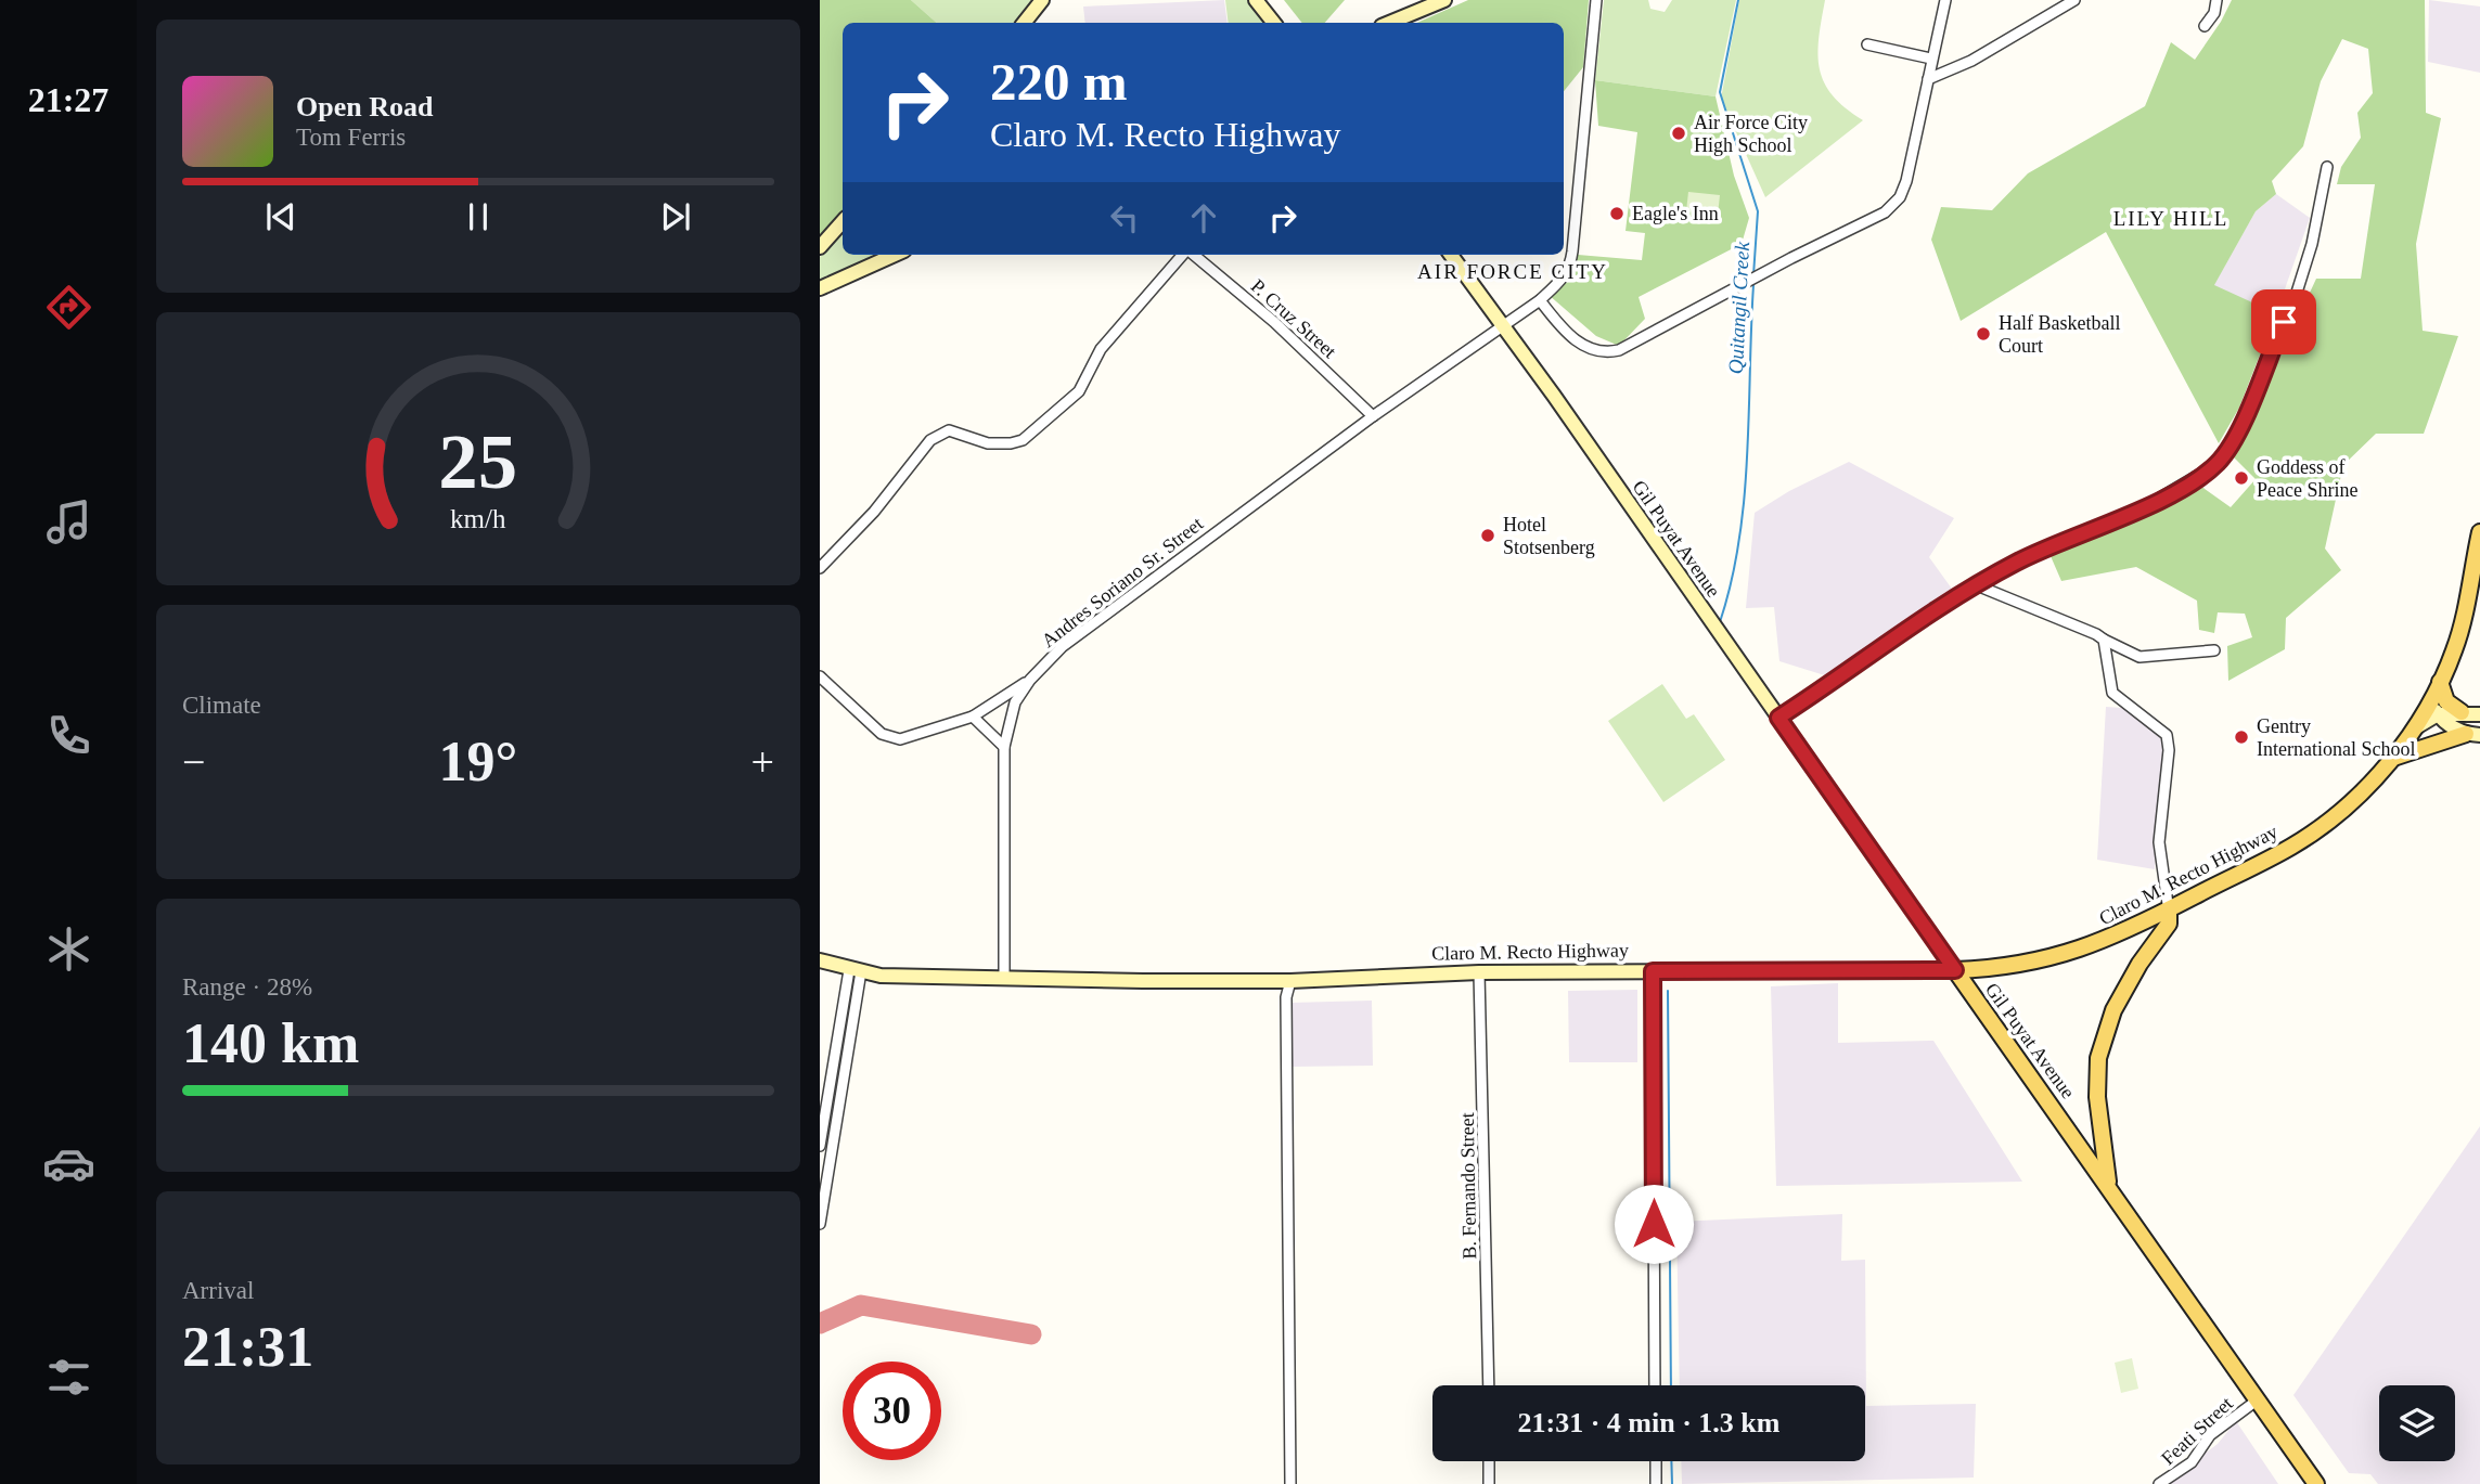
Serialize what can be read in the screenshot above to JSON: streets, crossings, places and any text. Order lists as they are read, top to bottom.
{
  "streets": {
    "main road": ["Gil Puyat Avenue", "Claro M. Recto Highway"],
    "street": [
      "P. Cruz Street",
      "Andres Soriano Sr. Street",
      "B. Fernando Street",
      "Feati Street"
    ]
  },
  "crossings": [
    ["P. Cruz Street", "Andres Soriano Sr. Street"],
    ["Gil Puyat Avenue", "Andres Soriano Sr. Street"],
    ["Gil Puyat Avenue", "Claro M. Recto Highway"],
    ["Gil Puyat Avenue", "Feati Street"],
    ["Andres Soriano Sr. Street", "Claro M. Recto Highway"],
    ["Claro M. Recto Highway", "B. Fernando Street"]
  ],
  "districts": ["LILY HILL", "AIR FORCE CITY"],
  "water": ["Quitangil Creek"],
  "places": [
    "Air Force City High School",
    "Eagle's Inn",
    "Half Basketball Court",
    "Goddess of Peace Shrine",
    "Hotel Stotsenberg",
    "Gentry International School"
  ],
  "page": {
    "tabs": "21:27",
    "turn": ["220 m", "Claro M. Recto Highway"],
    "song": ["Open Road", "Tom Ferris"],
    "tile": [
      "Climate",
      ["Range · 28%", "140 km"],
      ["Arrival", "21:31"]
    ],
    "heat": ["−", "19°", "+"],
    "limit": "30",
    "trip": "21:31 · 4 min · 1.3 km",
    "gauge": ["25", "km/h"]
  }
}
